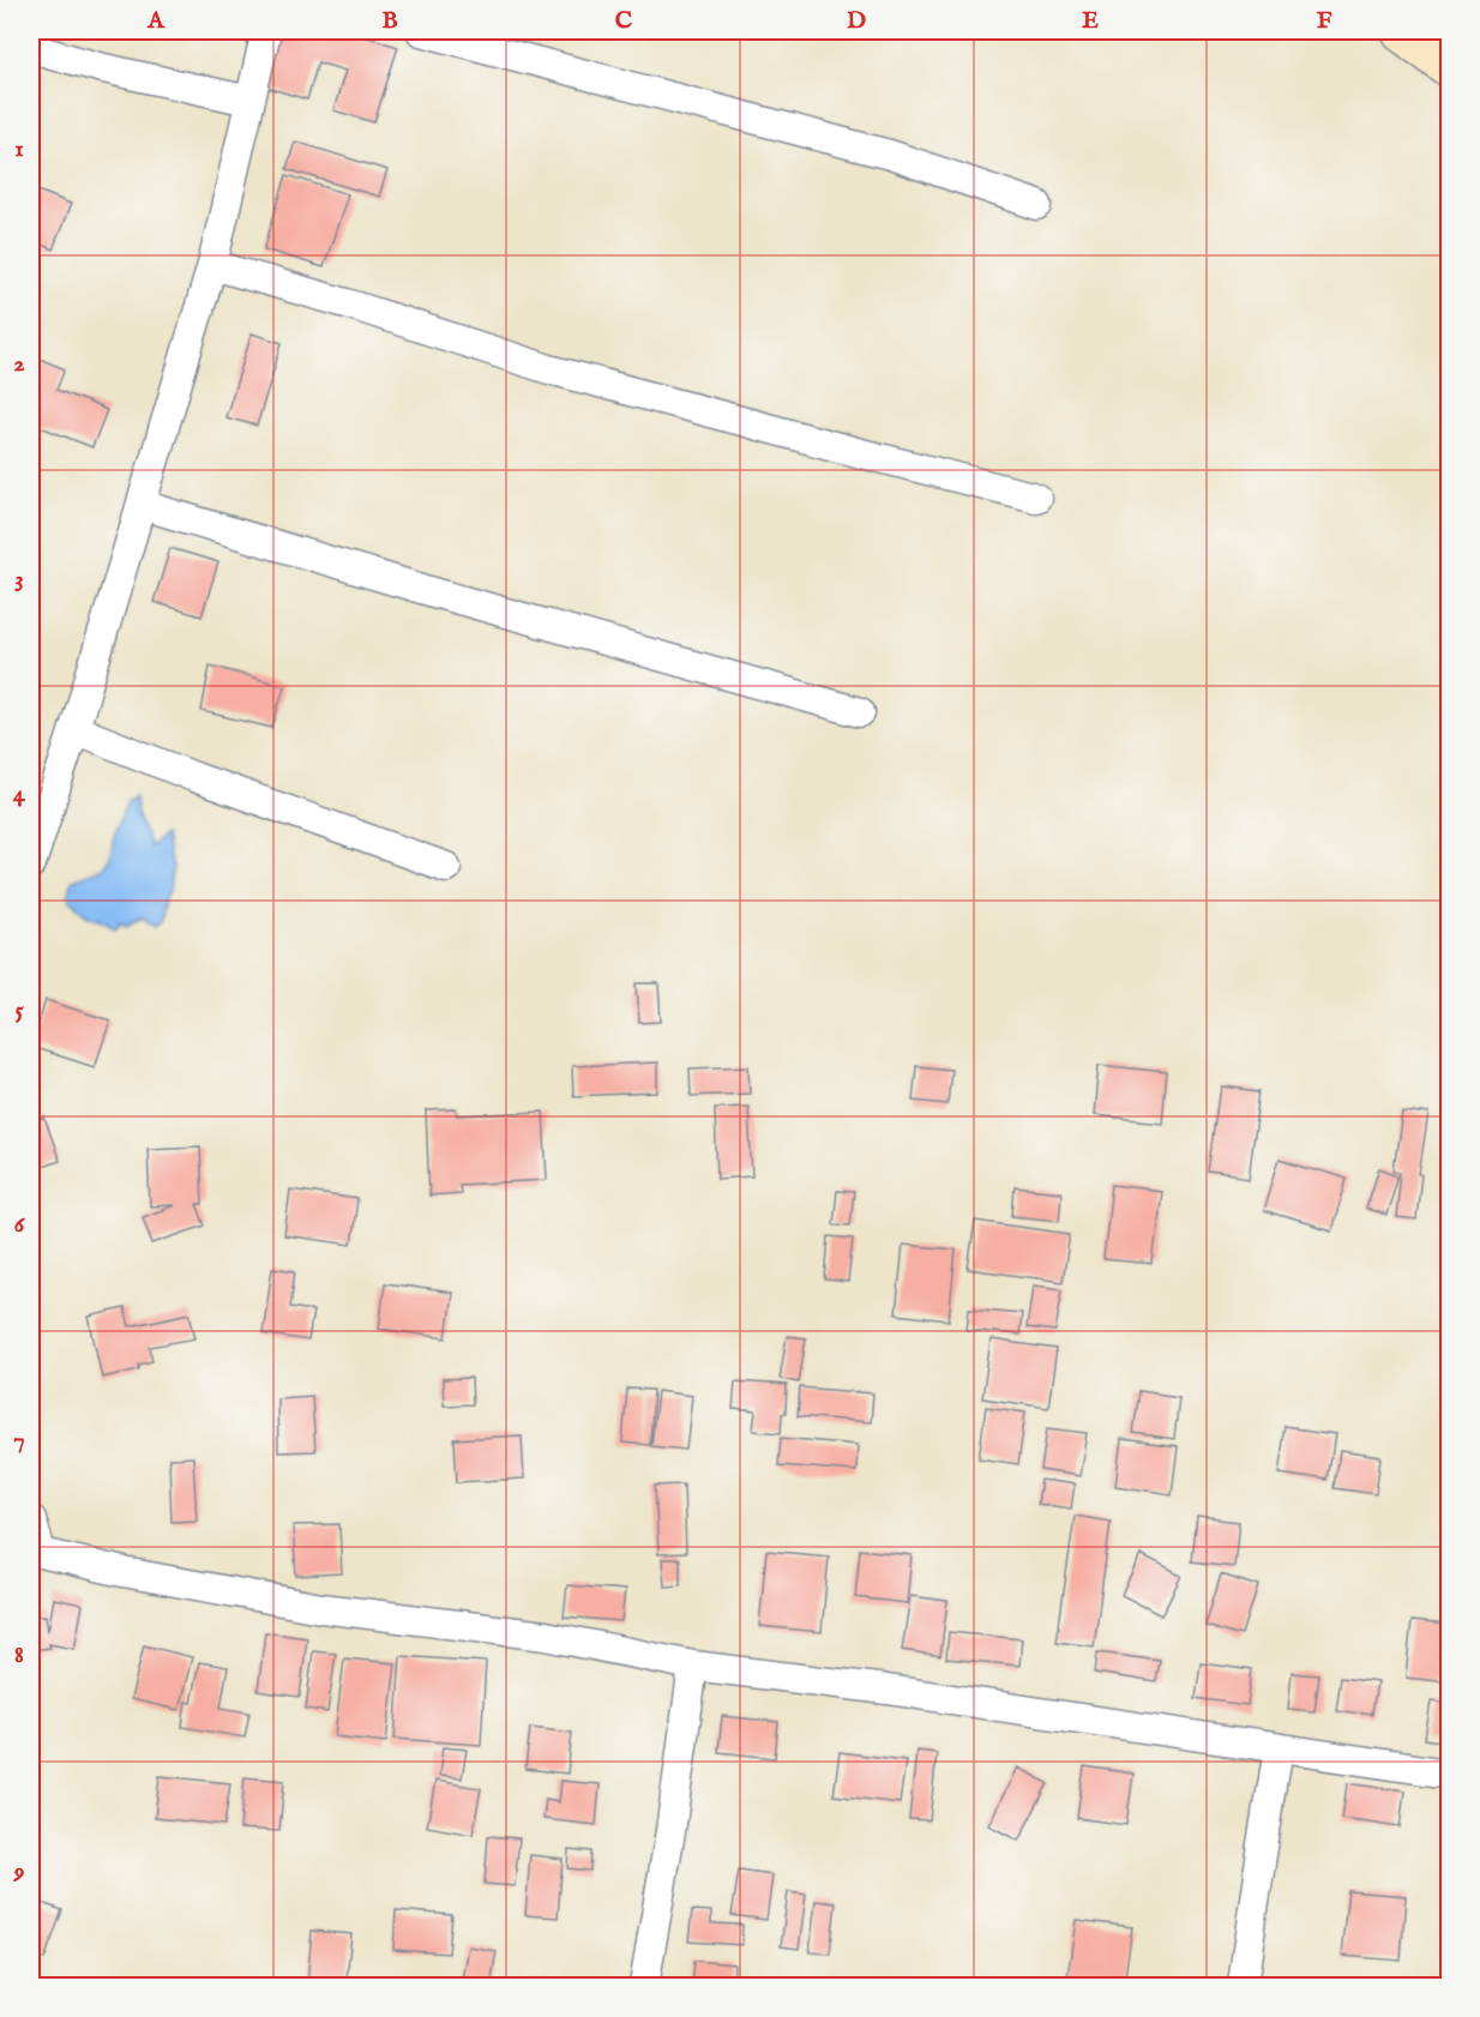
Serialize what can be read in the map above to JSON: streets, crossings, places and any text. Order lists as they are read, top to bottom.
{
  "grid": {
    "columns": [
      "A",
      "B",
      "C",
      "D",
      "E",
      "F"
    ],
    "rows": [
      "1",
      "2",
      "3",
      "4",
      "5",
      "6",
      "7",
      "8",
      "9"
    ]
  }
}
